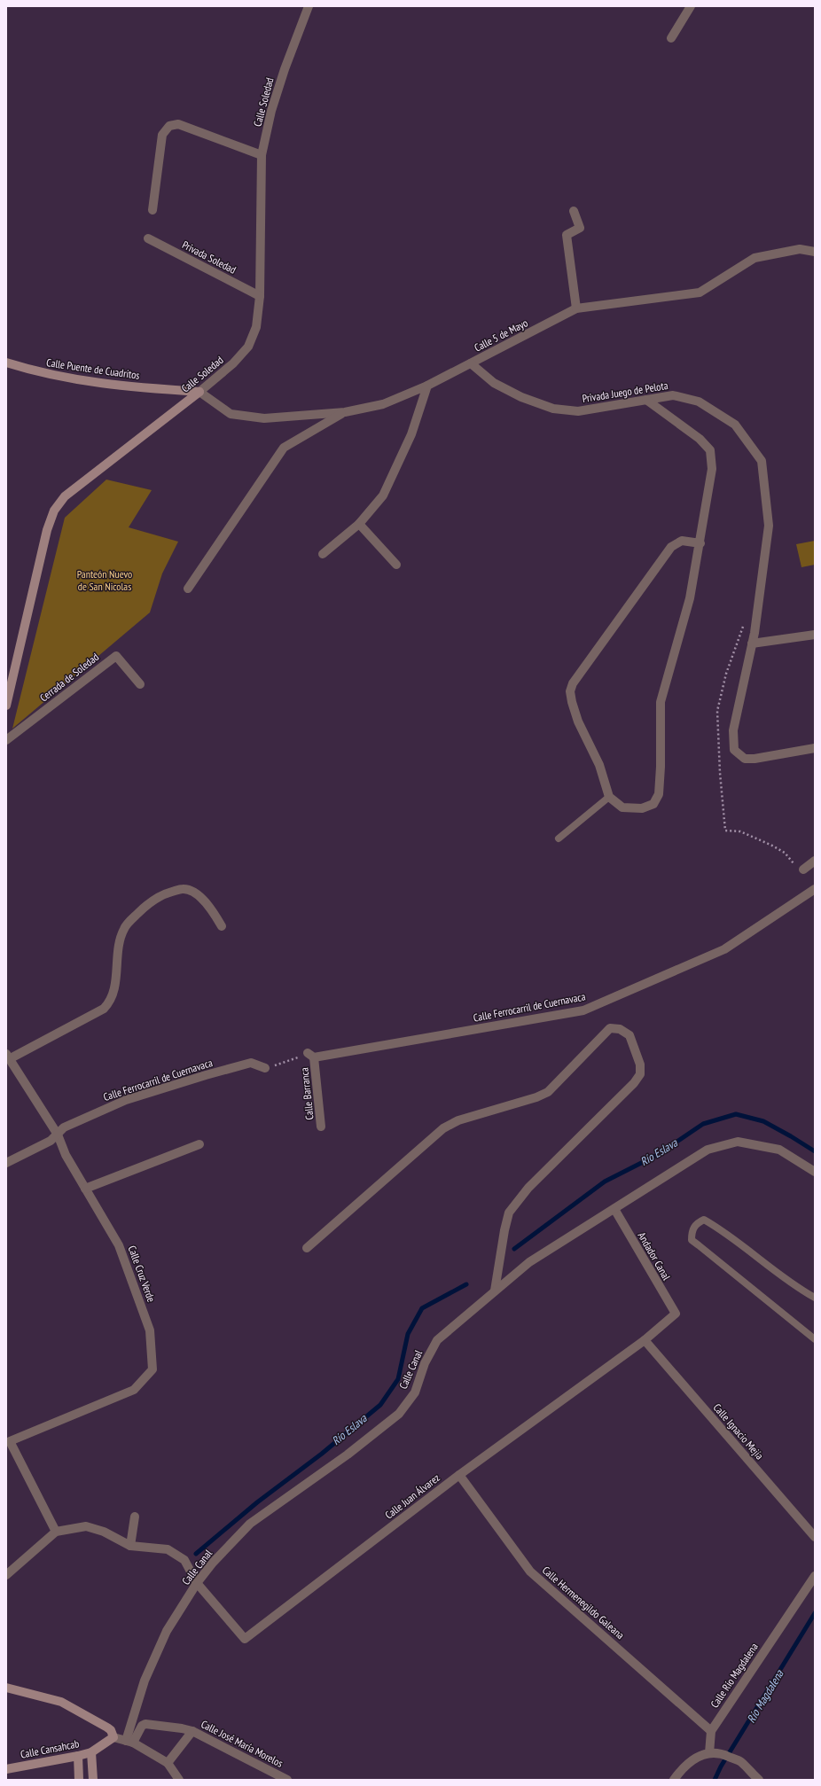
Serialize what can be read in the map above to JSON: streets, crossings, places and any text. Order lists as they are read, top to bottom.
{
  "streets": {
    "street": [
      "Calle Soledad",
      "Privada Soledad",
      "Calle 5 de Mayo",
      "Calle Puente de Cuadritos",
      "Privada Juego de Pelota",
      "Cerrada de Soledad",
      "Calle Ferrocarril de Cuernavaca",
      "Calle Barranca",
      "Andador Canal",
      "Calle Cruz Verde",
      "Calle Canal",
      "Calle Ignacio Mejía",
      "Calle Juan Álvarez",
      "Calle Hermenegildo Galeana",
      "Calle Río Magdalena",
      "Calle José María Morelos",
      "Calle Cansahcab"
    ]
  },
  "crossings": [
    ["Calle Soledad", "Privada Soledad"],
    ["Calle Soledad", "Calle 5 de Mayo"],
    ["Calle Soledad", "Calle Puente de Cuadritos"],
    ["Calle 5 de Mayo", "Calle Puente de Cuadritos"],
    ["Calle 5 de Mayo", "Privada Juego de Pelota"],
    ["Calle Ferrocarril de Cuernavaca", "Calle Barranca"],
    ["Calle Ferrocarril de Cuernavaca", "Calle Cruz Verde"],
    ["Andador Canal", "Calle Canal"],
    ["Andador Canal", "Calle Juan Álvarez"],
    ["Calle Canal", "Calle Juan Álvarez"],
    ["Calle Canal", "Calle José María Morelos"],
    ["Calle Ignacio Mejía", "Calle Juan Álvarez"],
    ["Calle Juan Álvarez", "Calle Hermenegildo Galeana"],
    ["Calle Hermenegildo Galeana", "Calle Río Magdalena"]
  ],
  "water": ["Río Eslava", "Río Magdalena"],
  "parks": ["Panteón Nuevo de San Nicolas"]
}
